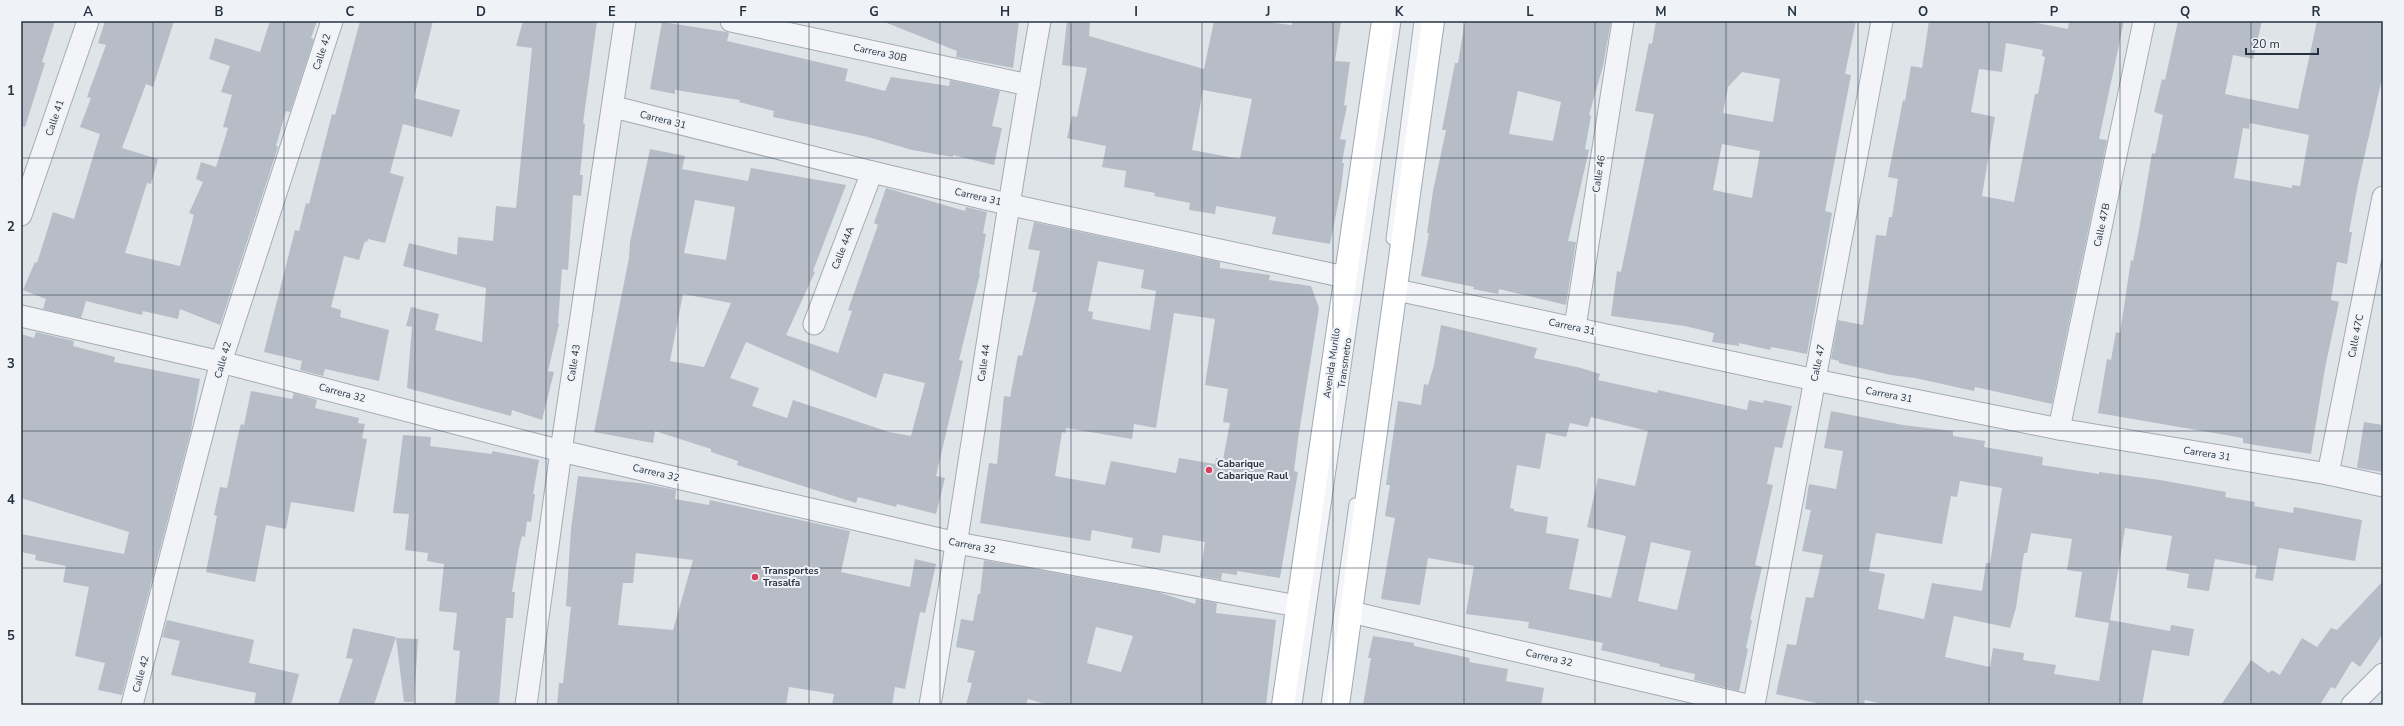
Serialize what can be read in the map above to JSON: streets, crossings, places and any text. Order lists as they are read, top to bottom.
{
  "streets": {
    "main road": ["Avenida Murillo"],
    "street": [
      "Calle 42",
      "Carrera 30B",
      "Calle 41",
      "Carrera 31",
      "Calle 46",
      "Calle 47B",
      "Calle 44A",
      "Calle 47C",
      "Calle 43",
      "Calle 44",
      "Calle 47",
      "Carrera 32"
    ],
    "lane": ["Transmetro"]
  },
  "crossings": [
    ["Calle 42", "Carrera 32"],
    ["Carrera 30B", "Calle 44"],
    ["Carrera 31", "Calle 46"],
    ["Carrera 31", "Calle 47B"],
    ["Carrera 31", "Calle 44A"],
    ["Carrera 31", "Calle 47C"],
    ["Carrera 31", "Calle 43"],
    ["Carrera 31", "Calle 44"],
    ["Carrera 31", "Avenida Murillo"],
    ["Carrera 31", "Calle 47"],
    ["Calle 43", "Carrera 32"],
    ["Calle 44", "Carrera 32"],
    ["Avenida Murillo", "Carrera 32"]
  ],
  "places": ["Cabarique Cabarique Raul", "Transportes Trasalfa"],
  "scale_bar": "20 m",
  "grid": {
    "columns": [
      "A",
      "B",
      "C",
      "D",
      "E",
      "F",
      "G",
      "H",
      "I",
      "J",
      "K",
      "L",
      "M",
      "N",
      "O",
      "P",
      "Q",
      "R"
    ],
    "rows": [
      "1",
      "2",
      "3",
      "4",
      "5"
    ]
  }
}
